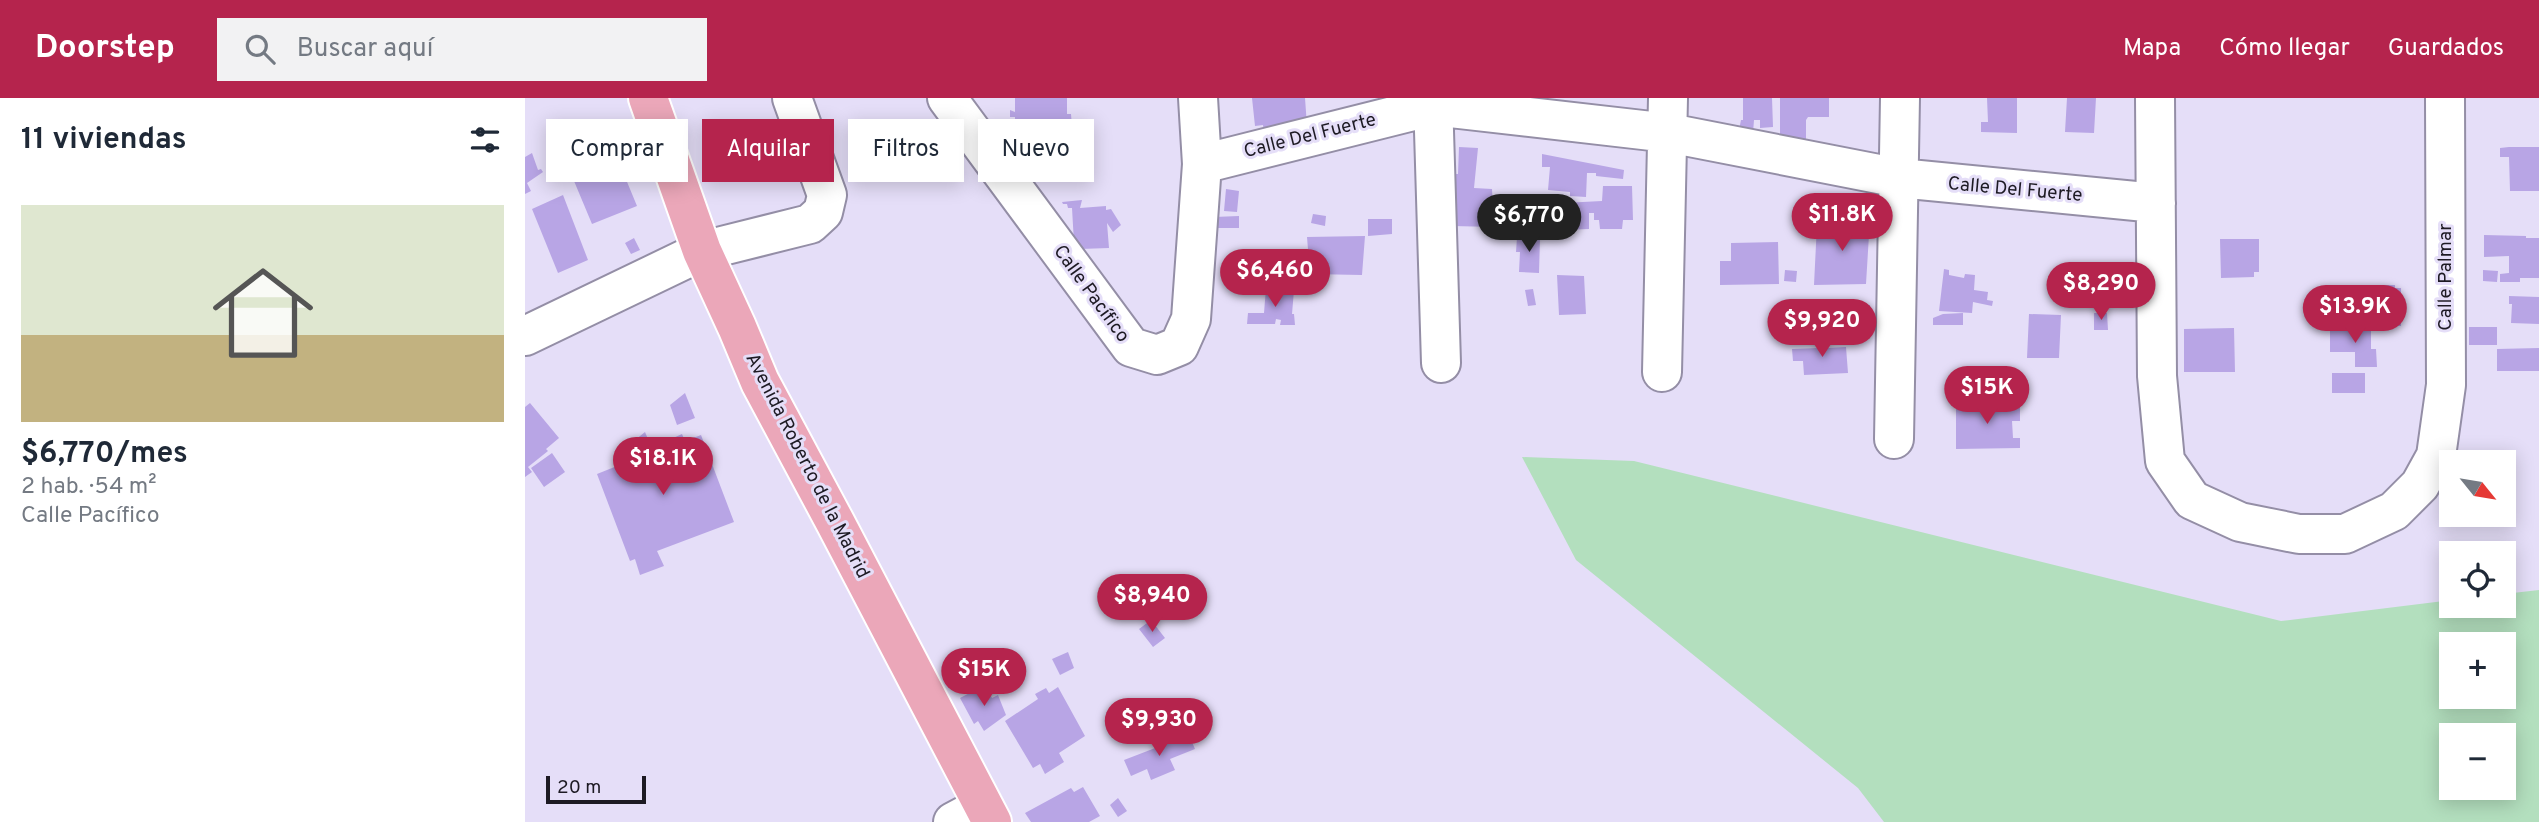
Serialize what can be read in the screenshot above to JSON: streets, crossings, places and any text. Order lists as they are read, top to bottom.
{
  "streets": {
    "main road": ["Avenida Roberto de la Madrid"],
    "street": ["Calle Del Fuerte", "Calle Palmar", "Calle Pacífico"]
  },
  "crossings": [
    ["Calle Del Fuerte", "Calle Palmar"],
    ["Calle Del Fuerte", "Calle Pacífico"]
  ],
  "scale_bar": "20 m",
  "north": "bottom right",
  "page": {
    "header": "Doorstep",
    "search": "Buscar aquí",
    "nav": ["Mapa", "Cómo llegar", "Guardados"],
    "heading": "11 viviendas",
    "chip": [
      "Comprar",
      "Alquilar",
      "Filtros",
      "Nuevo"
    ],
    "list": [
      {
        "name": "$6,770/mes",
        "note": "2 hab. · 54 m² · Calle Pacífico"
      }
    ],
    "price": [
      "$11.8K",
      "$6,770",
      "$6,460",
      "$8,290",
      "$13.9K",
      "$9,920",
      "$15K",
      "$18.1K",
      "$8,940",
      "$15K",
      "$9,930"
    ],
    "map_buttons": ["+", "−"],
    "scale": "20 m"
  }
}
